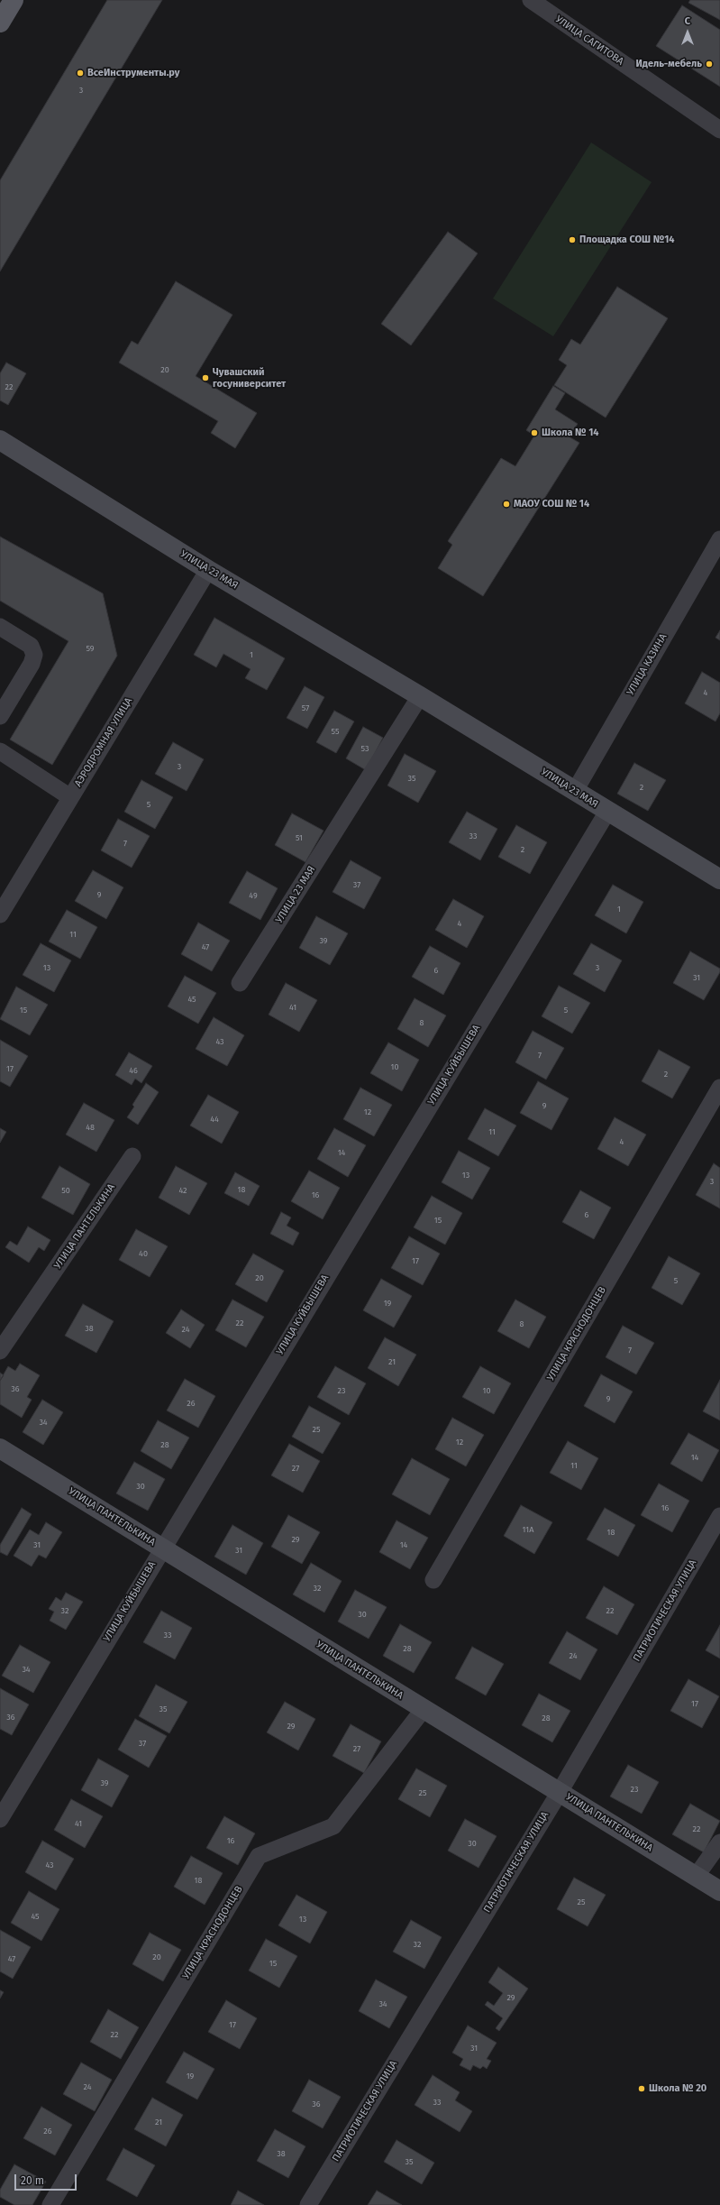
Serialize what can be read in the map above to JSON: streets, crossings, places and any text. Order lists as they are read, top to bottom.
{
  "streets": {
    "main road": ["УЛИЦА 23 МАЯ", "УЛИЦА ПАНТЕЛЬКИНА"],
    "street": [
      "УЛИЦА САГИТОВА",
      "УЛИЦА КАЗИНА",
      "АЭРОДРОМНАЯ УЛИЦА",
      "УЛИЦА КУЙБЫШЕВА",
      "УЛИЦА КРАСНОДОНЦЕВ",
      "ПАТРИОТИЧЕСКАЯ УЛИЦА"
    ]
  },
  "crossings": [
    ["УЛИЦА 23 МАЯ", "УЛИЦА КАЗИНА"],
    ["УЛИЦА 23 МАЯ", "АЭРОДРОМНАЯ УЛИЦА"],
    ["УЛИЦА 23 МАЯ", "УЛИЦА КУЙБЫШЕВА"],
    ["УЛИЦА КУЙБЫШЕВА", "УЛИЦА ПАНТЕЛЬКИНА"],
    ["УЛИЦА ПАНТЕЛЬКИНА", "УЛИЦА КРАСНОДОНЦЕВ"],
    ["УЛИЦА ПАНТЕЛЬКИНА", "ПАТРИОТИЧЕСКАЯ УЛИЦА"]
  ],
  "places": [
    "Идель-мебель",
    "ВсеИнструменты.ру",
    "Площадка СОШ №14",
    "Чувашский госуниверситет",
    "Школа № 14",
    "МАОУ СОШ № 14",
    "Школа № 20"
  ],
  "house_numbers": [
    "3",
    "20",
    "22",
    "59",
    "1",
    "4",
    "57",
    "55",
    "53",
    "3",
    "35",
    "2",
    "5",
    "33",
    "51",
    "7",
    "2",
    "37",
    "9",
    "49",
    "1",
    "4",
    "11",
    "39",
    "47",
    "13",
    "3",
    "6",
    "31",
    "45",
    "41",
    "15",
    "5",
    "8",
    "43",
    "7",
    "10",
    "17",
    "46",
    "2",
    "9",
    "12",
    "44",
    "48",
    "11",
    "4",
    "14",
    "13",
    "3",
    "18",
    "50",
    "42",
    "16",
    "6",
    "15",
    "40",
    "17",
    "20",
    "5",
    "19",
    "22",
    "8",
    "38",
    "24",
    "7",
    "21",
    "36",
    "23",
    "10",
    "9",
    "26",
    "34",
    "25",
    "12",
    "28",
    "14",
    "11",
    "27",
    "30",
    "16",
    "11А",
    "18",
    "29",
    "31",
    "14",
    "31",
    "32",
    "32",
    "22",
    "30",
    "33",
    "28",
    "24",
    "34",
    "17",
    "35",
    "36",
    "28",
    "29",
    "37",
    "27",
    "39",
    "23",
    "25",
    "41",
    "22",
    "16",
    "30",
    "43",
    "18",
    "25",
    "45",
    "13",
    "32",
    "20",
    "47",
    "15",
    "29",
    "34",
    "17",
    "22",
    "31",
    "19",
    "24",
    "33",
    "36",
    "21",
    "26",
    "38",
    "35"
  ],
  "scale_bar": "20 m",
  "north": "top"
}
